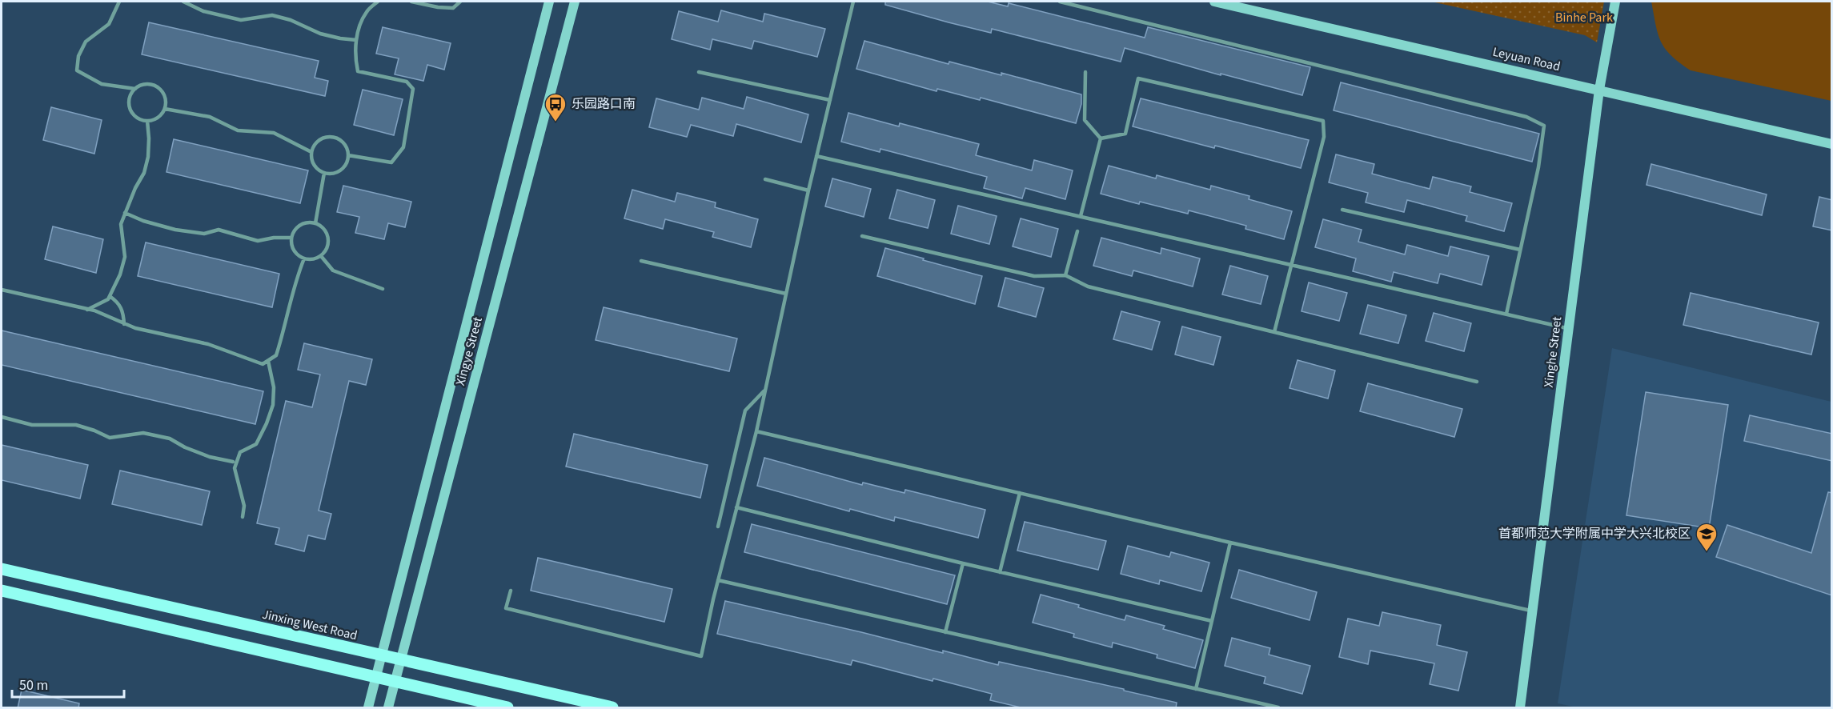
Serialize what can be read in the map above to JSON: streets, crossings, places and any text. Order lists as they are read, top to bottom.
{
  "streets": {
    "main road": [
      "Leyuan Road",
      "Xingye Street",
      "Xinghe Street",
      "Jinxing West Road"
    ]
  },
  "crossings": [
    ["Leyuan Road", "Xinghe Street"],
    ["Xingye Street", "Jinxing West Road"]
  ],
  "parks": ["Binhe Park"],
  "places": {
    "bus stop": ["乐园路口南"],
    "school or university": ["首都师范大学附属中学大兴北校区"]
  },
  "scale_bar": "50 m"
}
